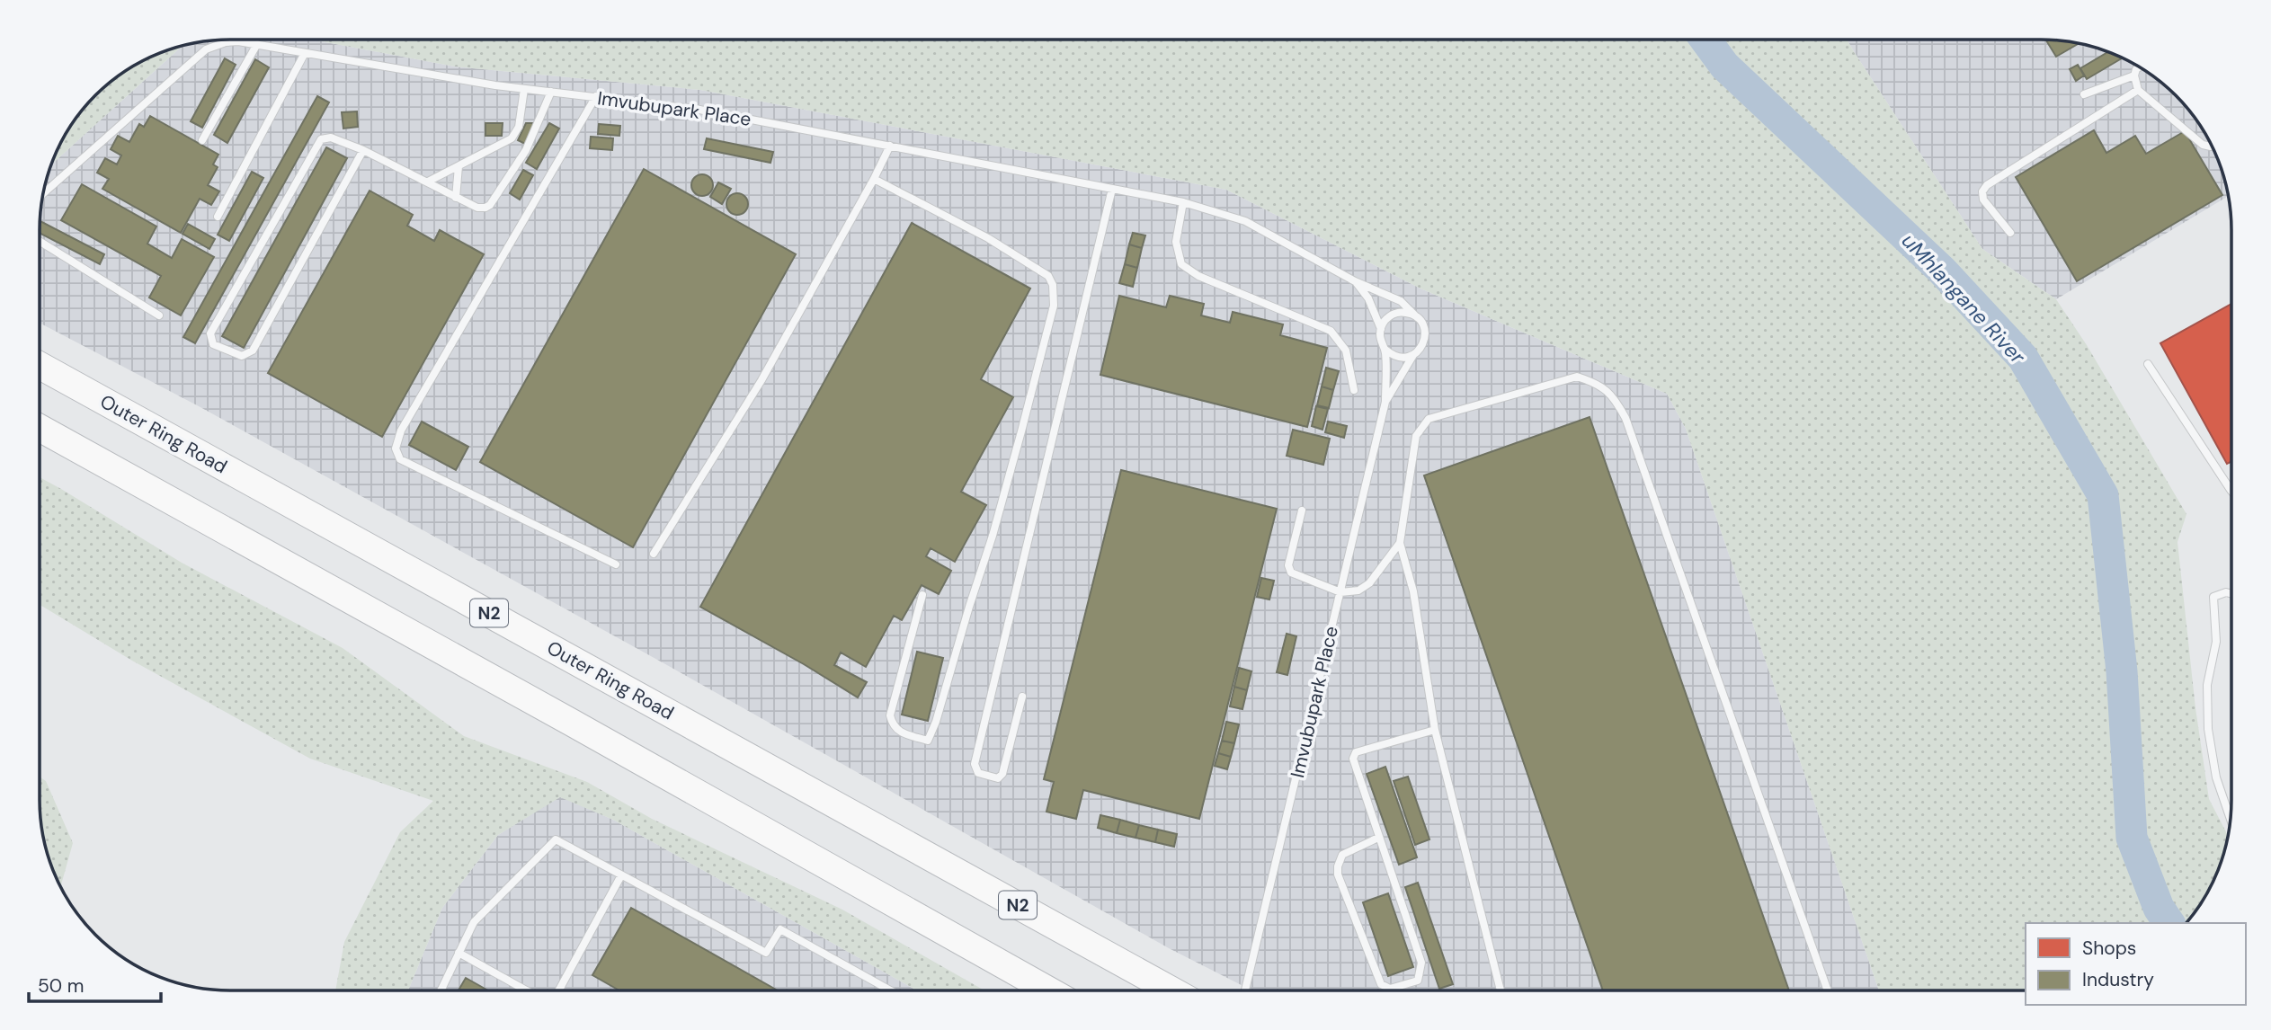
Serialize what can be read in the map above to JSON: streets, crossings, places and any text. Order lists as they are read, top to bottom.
{
  "streets": {
    "highway": ["Outer Ring Road", "N2"],
    "lane": ["Imvubupark Place"]
  },
  "water": ["uMhlangane River"],
  "legend": ["Shops", "Industry"],
  "scale_bar": "50 m"
}
